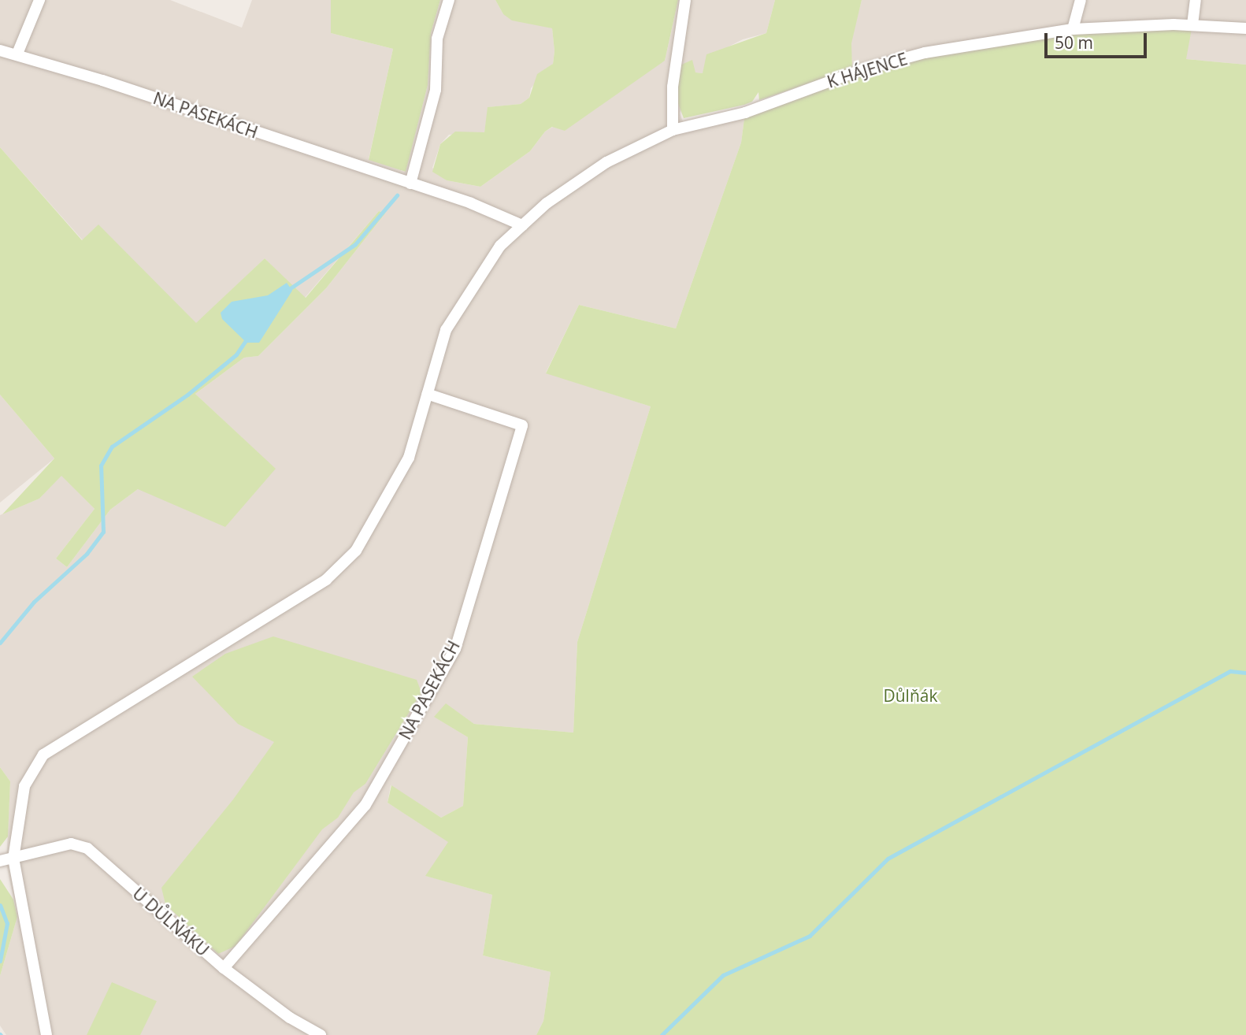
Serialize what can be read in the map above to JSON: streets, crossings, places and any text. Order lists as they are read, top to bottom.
{
  "streets": {
    "street": ["K HÁJENCE", "NA PASEKÁCH", "U DŮLŇÁKU"]
  },
  "crossings": [
    ["K HÁJENCE", "NA PASEKÁCH"],
    ["NA PASEKÁCH", "U DŮLŇÁKU"]
  ],
  "parks": ["Důlňák"],
  "scale_bar": "50 m"
}
